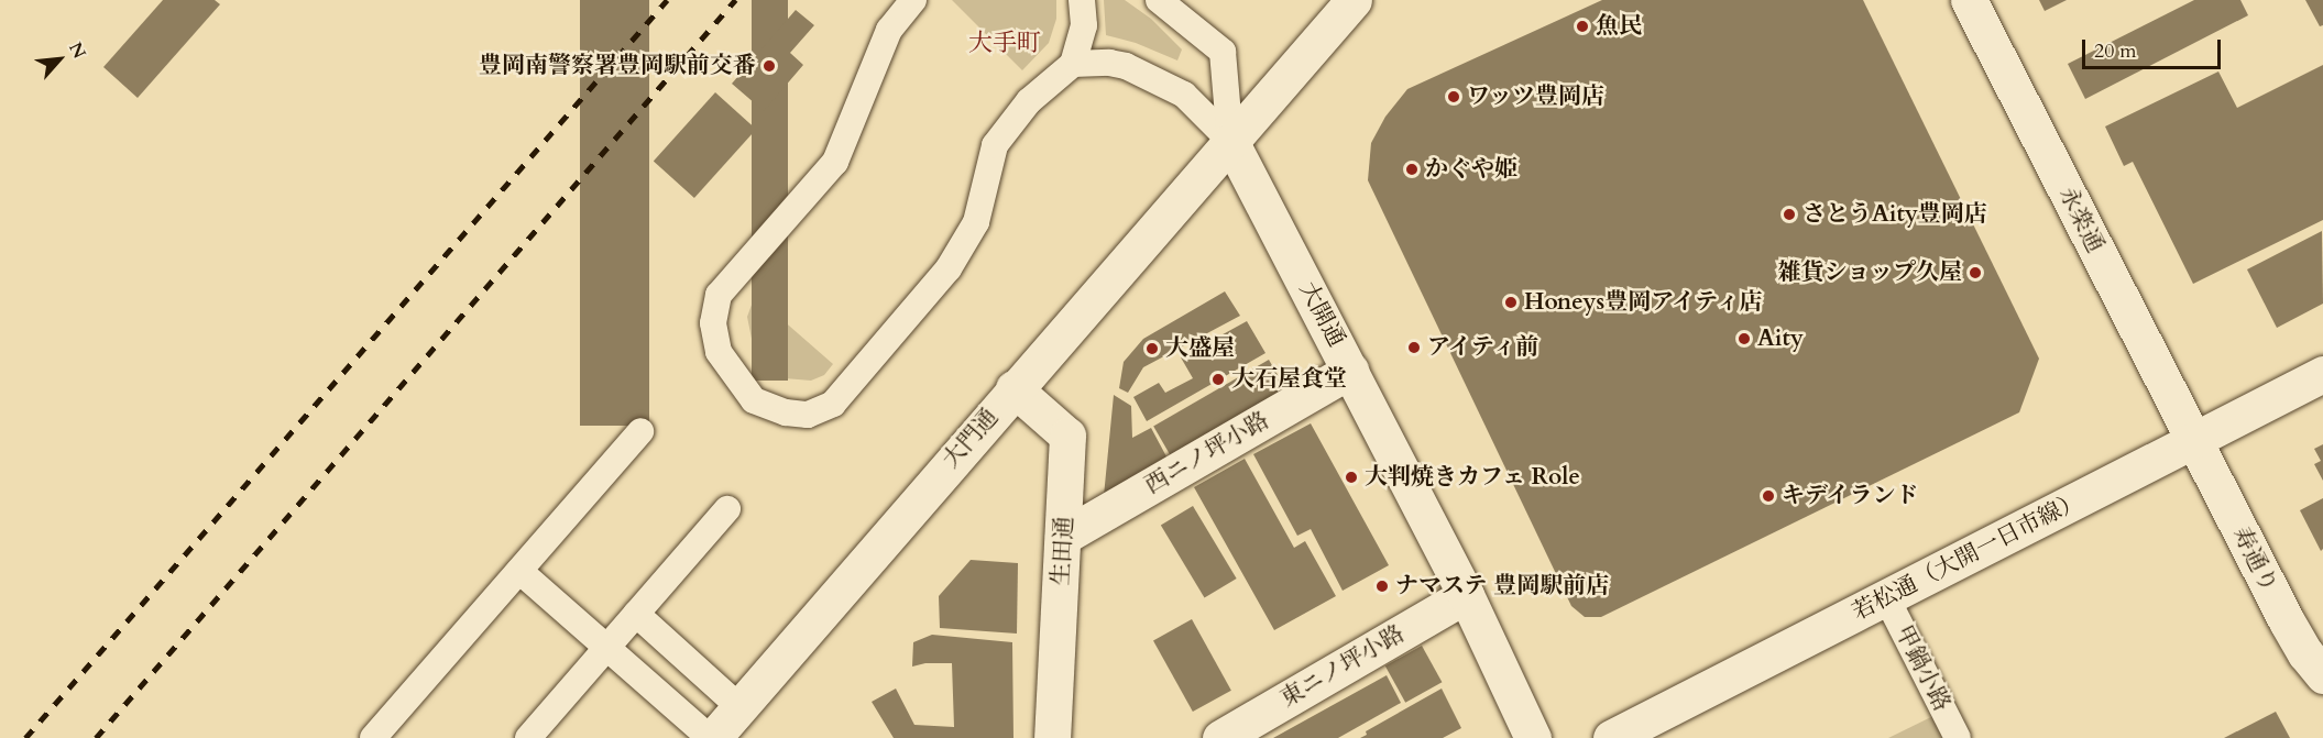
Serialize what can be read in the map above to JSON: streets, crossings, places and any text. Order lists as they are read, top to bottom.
{
  "streets": {
    "street": [
      "永楽通",
      "大開通",
      "大門通",
      "西ニノ坪小路",
      "生田通",
      "若松通（大開一日市線）",
      "寿通り",
      "東ニノ坪小路"
    ],
    "lane": ["甲鍋小路"]
  },
  "crossings": [
    ["永楽通", "若松通（大開一日市線）"],
    ["永楽通", "寿通り"],
    ["大開通", "大門通"],
    ["大開通", "西ニノ坪小路"],
    ["大開通", "東ニノ坪小路"],
    ["大門通", "生田通"],
    ["西ニノ坪小路", "生田通"],
    ["若松通（大開一日市線）", "寿通り"],
    ["若松通（大開一日市線）", "甲鍋小路"]
  ],
  "districts": ["大手町"],
  "places": [
    "魚民",
    "豊岡南警察署豊岡駅前交番",
    "ワッツ豊岡店",
    "かぐや姫",
    "さとうAity豊岡店",
    "雑貨ショップ久屋",
    "Honeys豊岡アイティ店",
    "Aity",
    "アイティ前",
    "大盛屋",
    "大石屋食堂",
    "大判焼きカフェ Role",
    "キデイランド",
    "ナマステ 豊岡駅前店"
  ],
  "scale_bar": "20 m",
  "north": "top right"
}
